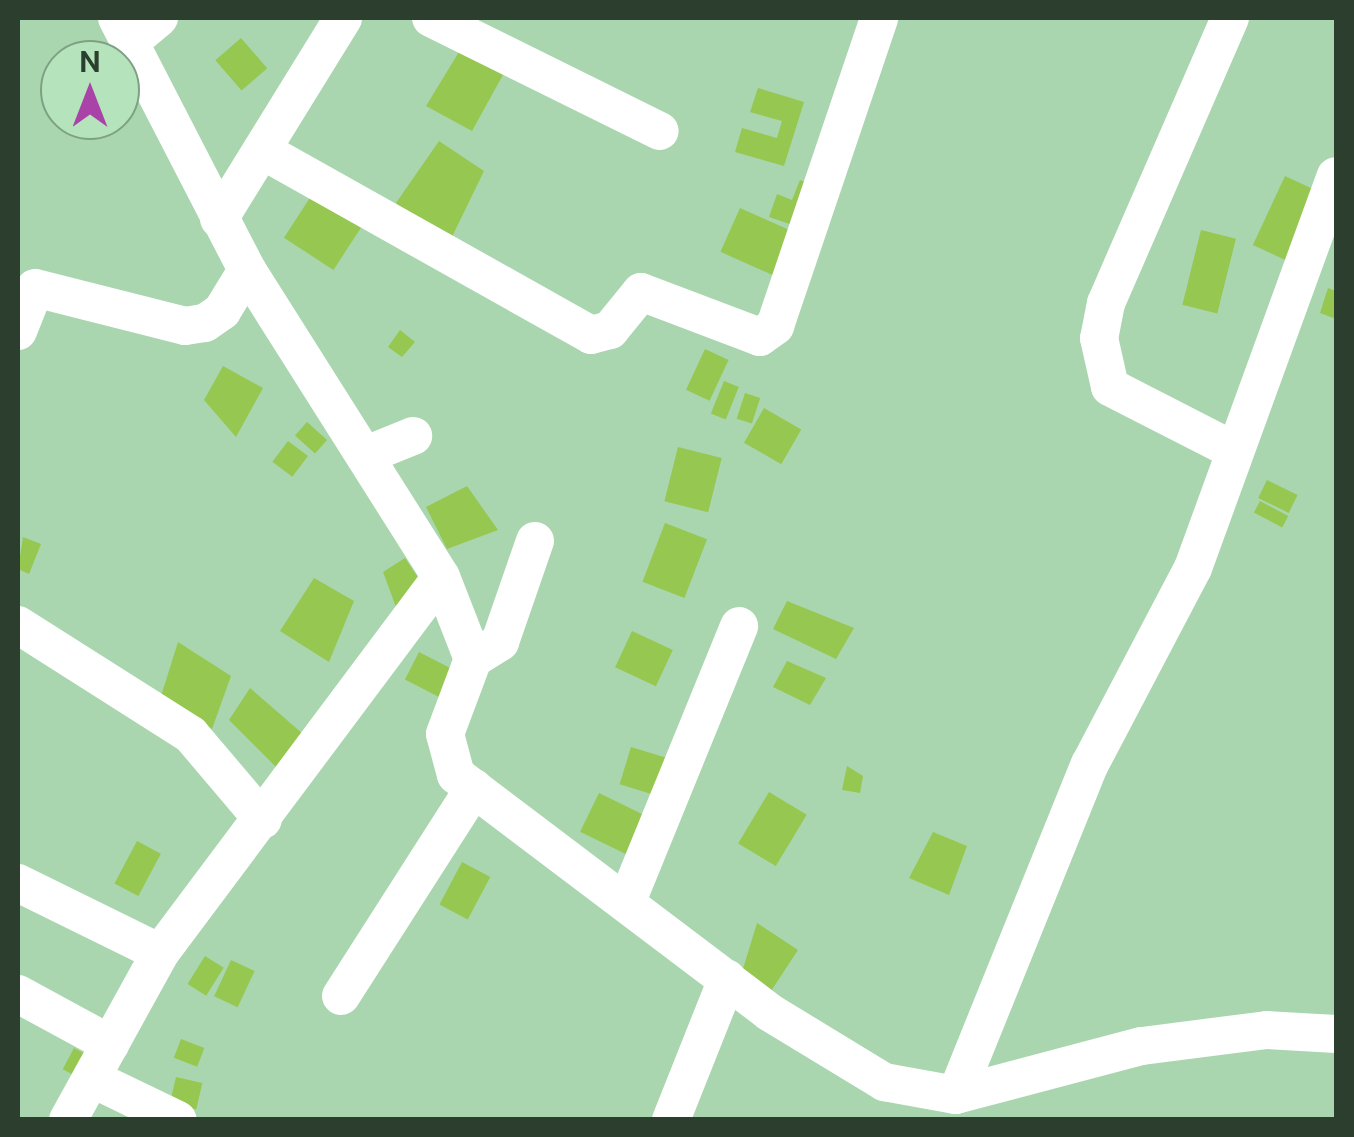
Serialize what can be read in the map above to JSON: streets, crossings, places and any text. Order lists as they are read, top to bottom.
{
  "north": "top"
}
